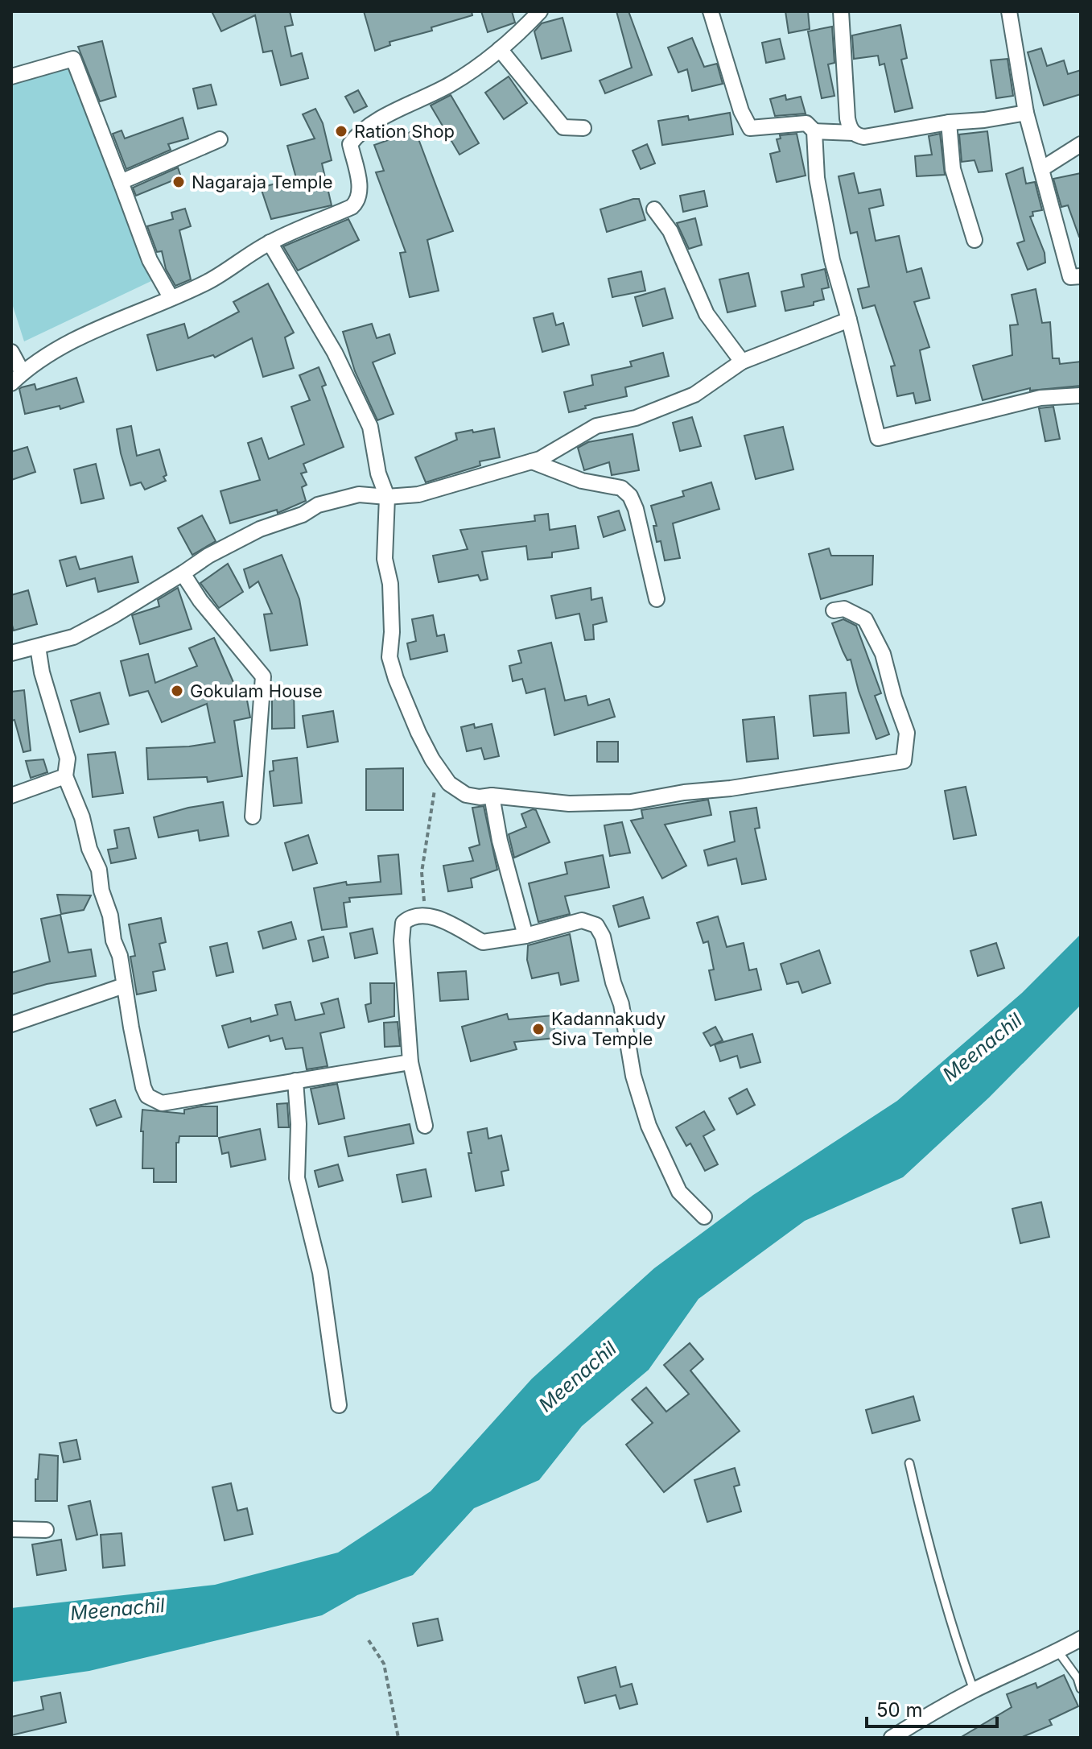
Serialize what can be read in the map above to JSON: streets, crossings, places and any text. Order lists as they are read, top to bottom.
{
  "water": ["Meenachil"],
  "places": [
    "Ration Shop",
    "Nagaraja Temple",
    "Gokulam House",
    "Kadannakudy Siva Temple"
  ],
  "scale_bar": "50 m"
}
